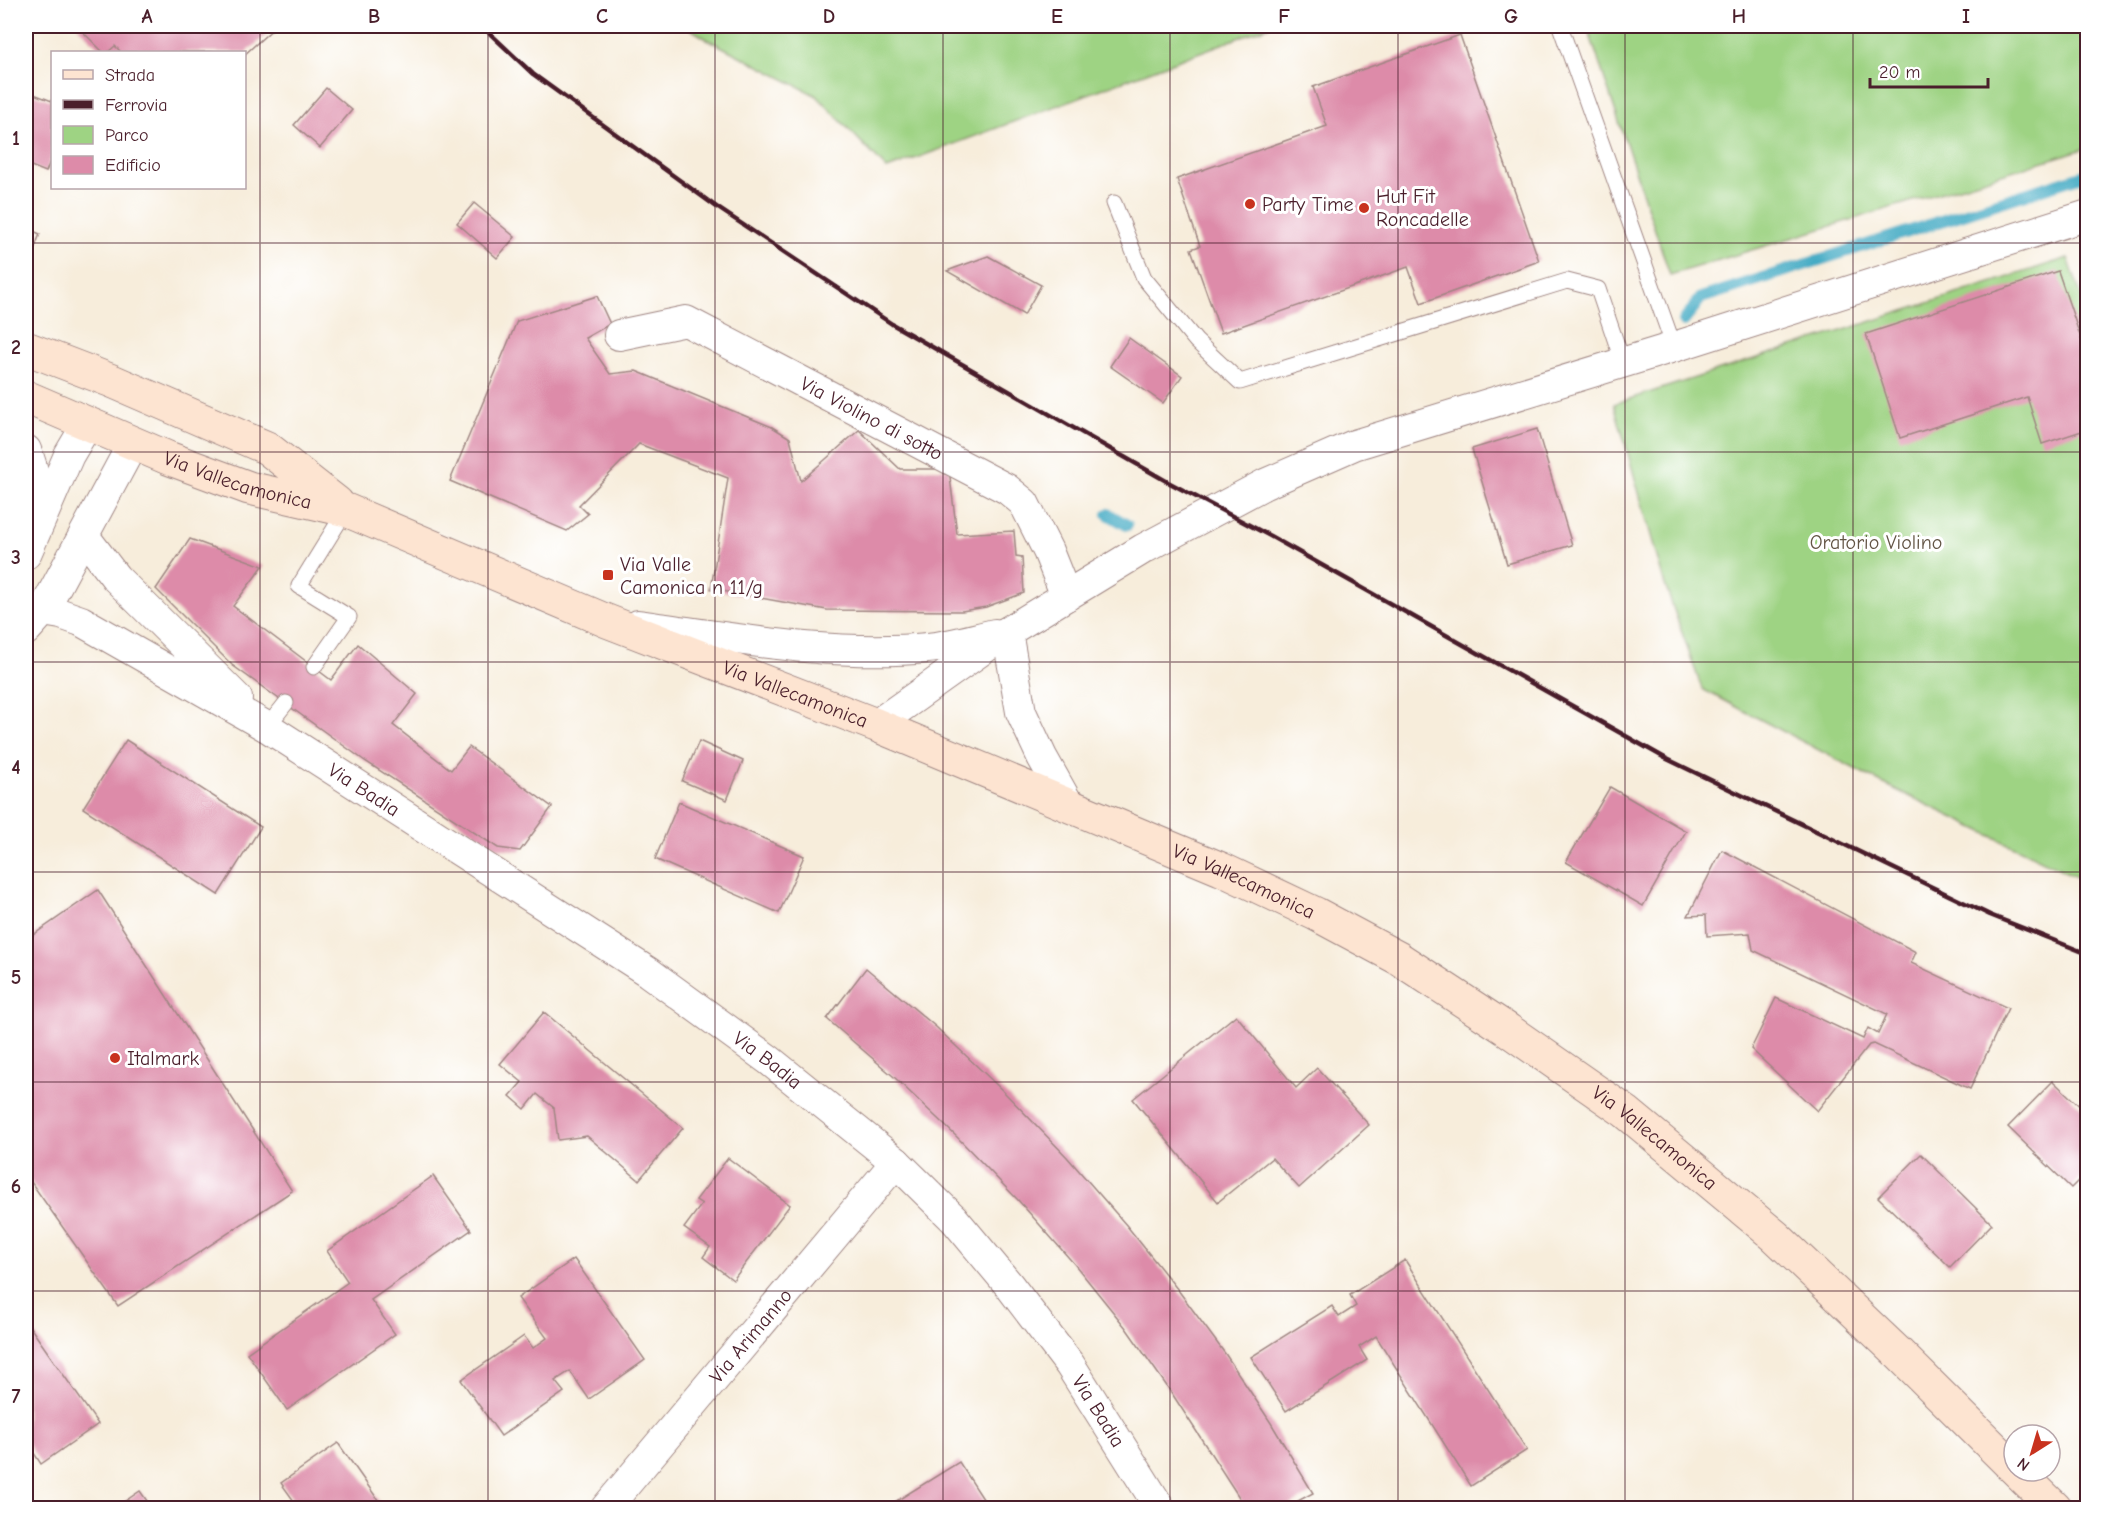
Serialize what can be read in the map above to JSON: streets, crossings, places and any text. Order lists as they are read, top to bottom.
{
  "streets": {
    "main road": ["Via Vallecamonica"],
    "street": ["Via Violino di sotto", "Via Badia", "Via Arimanno"]
  },
  "crossings": [
    ["Via Badia", "Via Arimanno"]
  ],
  "parks": ["Oratorio Violino"],
  "places": {
    "other": ["Party Time", "Hut Fit Roncadelle", "Italmark"],
    "transit": ["Via Valle Camonica n 11/g"]
  },
  "legend": [
    "Strada",
    "Ferrovia",
    "Parco",
    "Edificio"
  ],
  "scale_bar": "20 m",
  "north": "bottom left",
  "grid": {
    "columns": [
      "A",
      "B",
      "C",
      "D",
      "E",
      "F",
      "G",
      "H",
      "I"
    ],
    "rows": [
      "1",
      "2",
      "3",
      "4",
      "5",
      "6",
      "7"
    ]
  }
}
